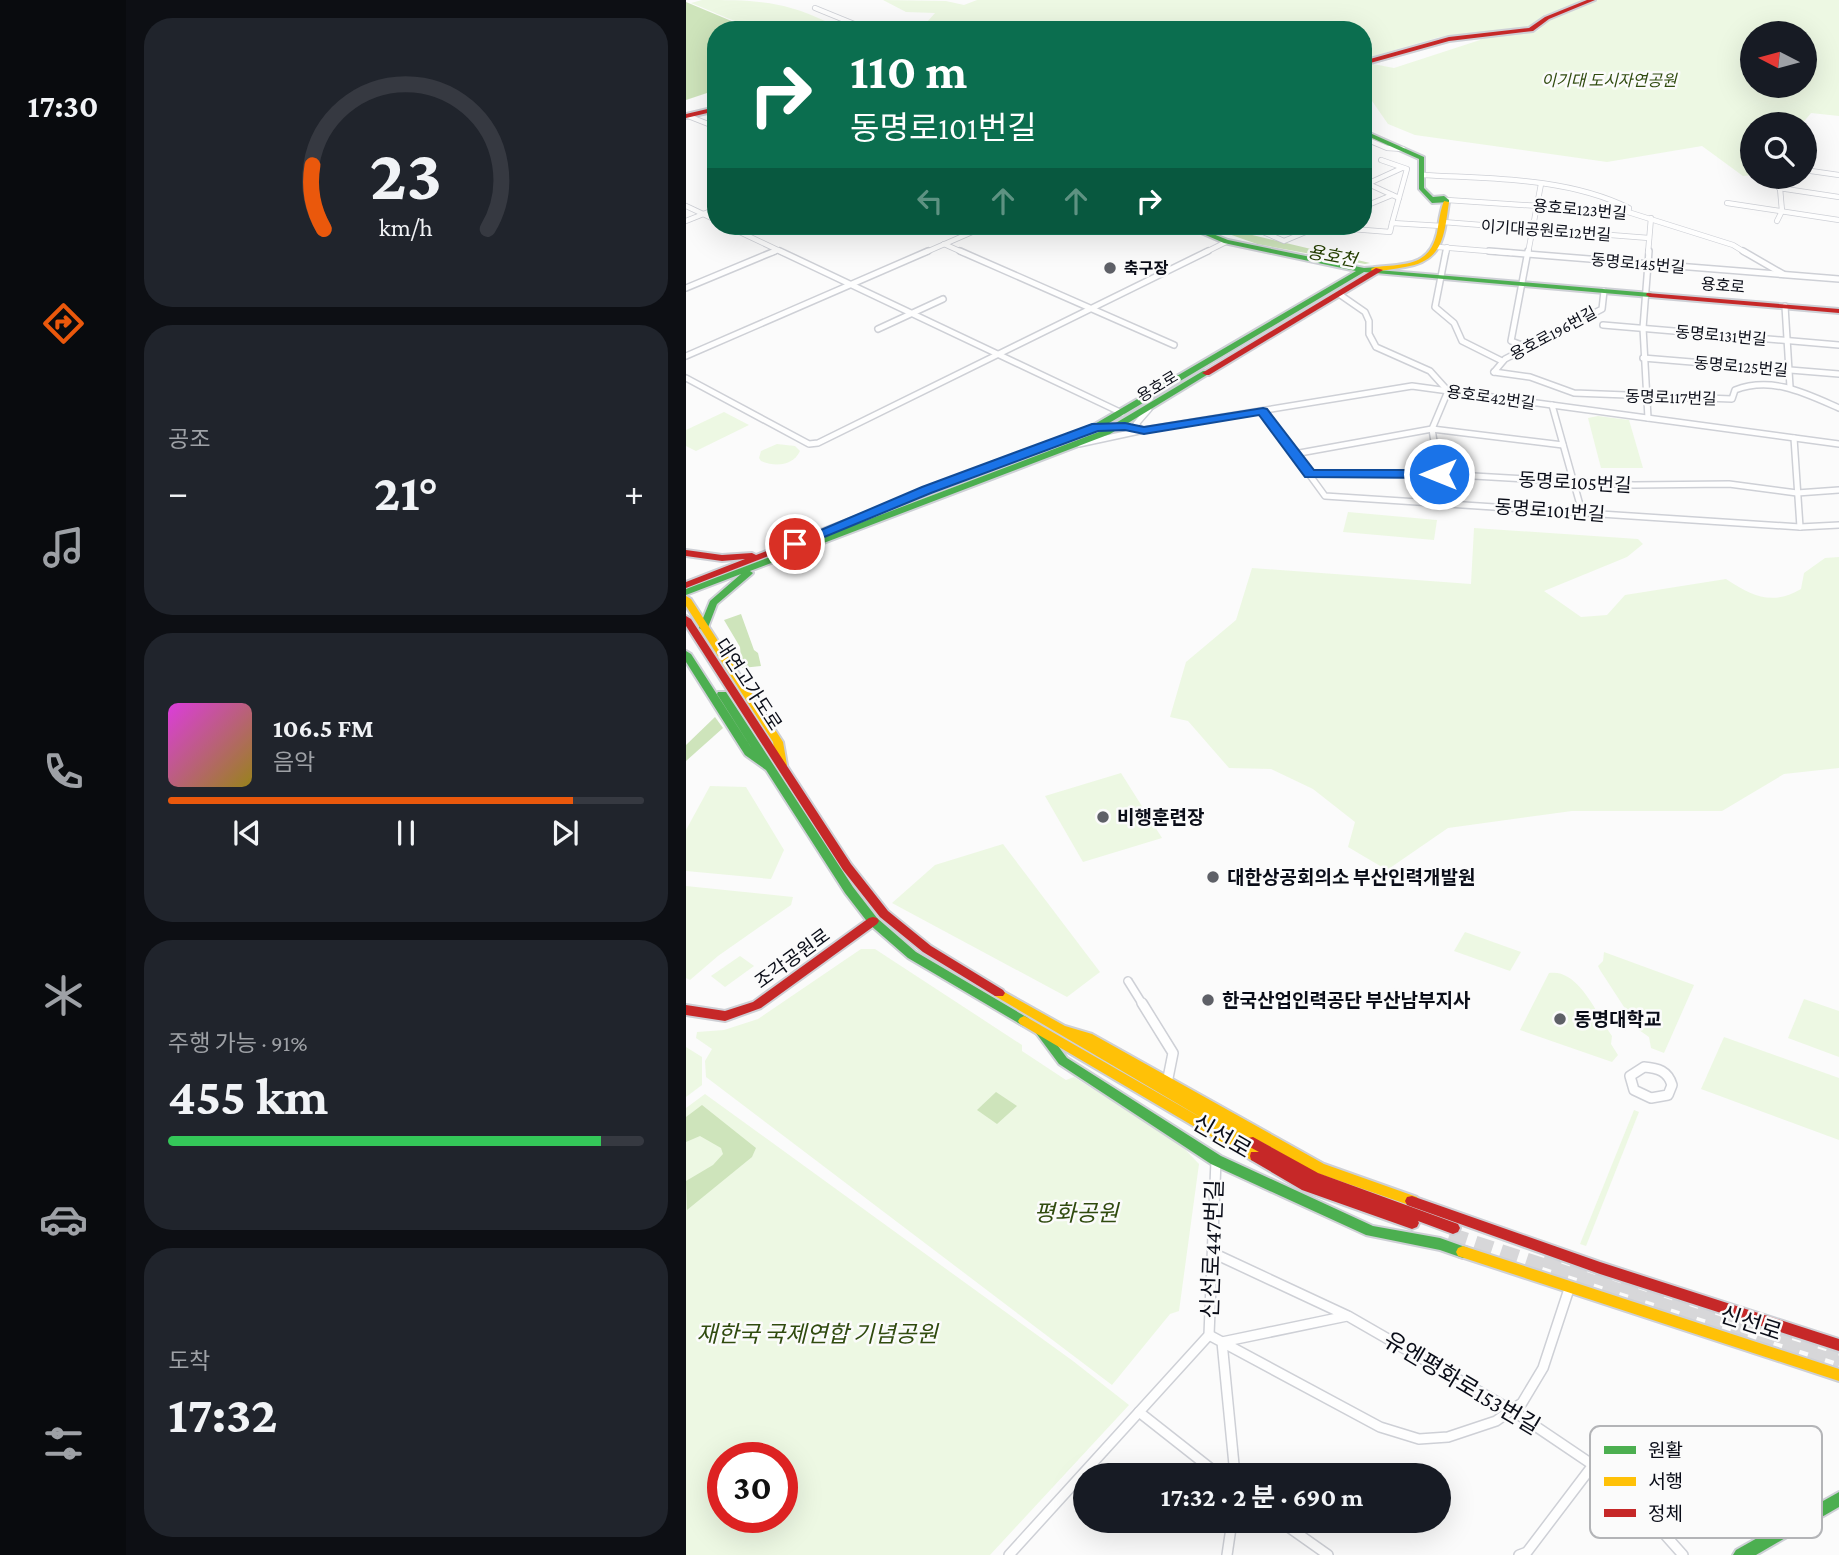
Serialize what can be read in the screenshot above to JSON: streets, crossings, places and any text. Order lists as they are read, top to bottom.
{
  "streets": {
    "main road": [
      "용호로",
      "대연고가도로",
      "조각공원로",
      "신선로"
    ],
    "street": [
      "용호로123번길",
      "이기대공원로12번길",
      "동명로145번길",
      "용호로196번길",
      "동명로131번길",
      "동명로125번길",
      "용호로42번길",
      "동명로117번길",
      "동명로105번길",
      "동명로101번길",
      "신선로447번길",
      "유엔평화로153번길"
    ]
  },
  "crossings": [
    ["용호로123번길", "이기대공원로12번길"],
    ["용호로123번길", "동명로145번길"],
    ["용호로", "용호로196번길"],
    ["용호로", "용호로42번길"],
    ["용호로196번길", "동명로117번길"],
    ["용호로42번길", "동명로101번길"],
    ["동명로105번길", "동명로101번길"],
    ["신선로", "신선로447번길"],
    ["신선로447번길", "유엔평화로153번길"]
  ],
  "water": ["용호천"],
  "parks": ["이기대 도시자연공원", "평화공원", "재한국 국제연합 기념공원"],
  "places": [
    "축구장",
    "비행훈련장",
    "대한상공회의소 부산인력개발원",
    "한국산업인력공단 부산남부지사",
    "동명대학교"
  ],
  "legend": ["원활", "서행", "정체"],
  "north": "left",
  "page": {
    "tabs": "17:30",
    "turn": ["110 m", "동명로101번길"],
    "tile": [
      "공조",
      ["주행 가능 · 91%", "455 km"],
      ["도착", "17:32"]
    ],
    "heat": ["−", "21°", "+"],
    "song": ["106.5 FM", "음악"],
    "limit": "30",
    "trip": "17:32 · 2 분 · 690 m",
    "gauge": ["23", "km/h"]
  }
}
